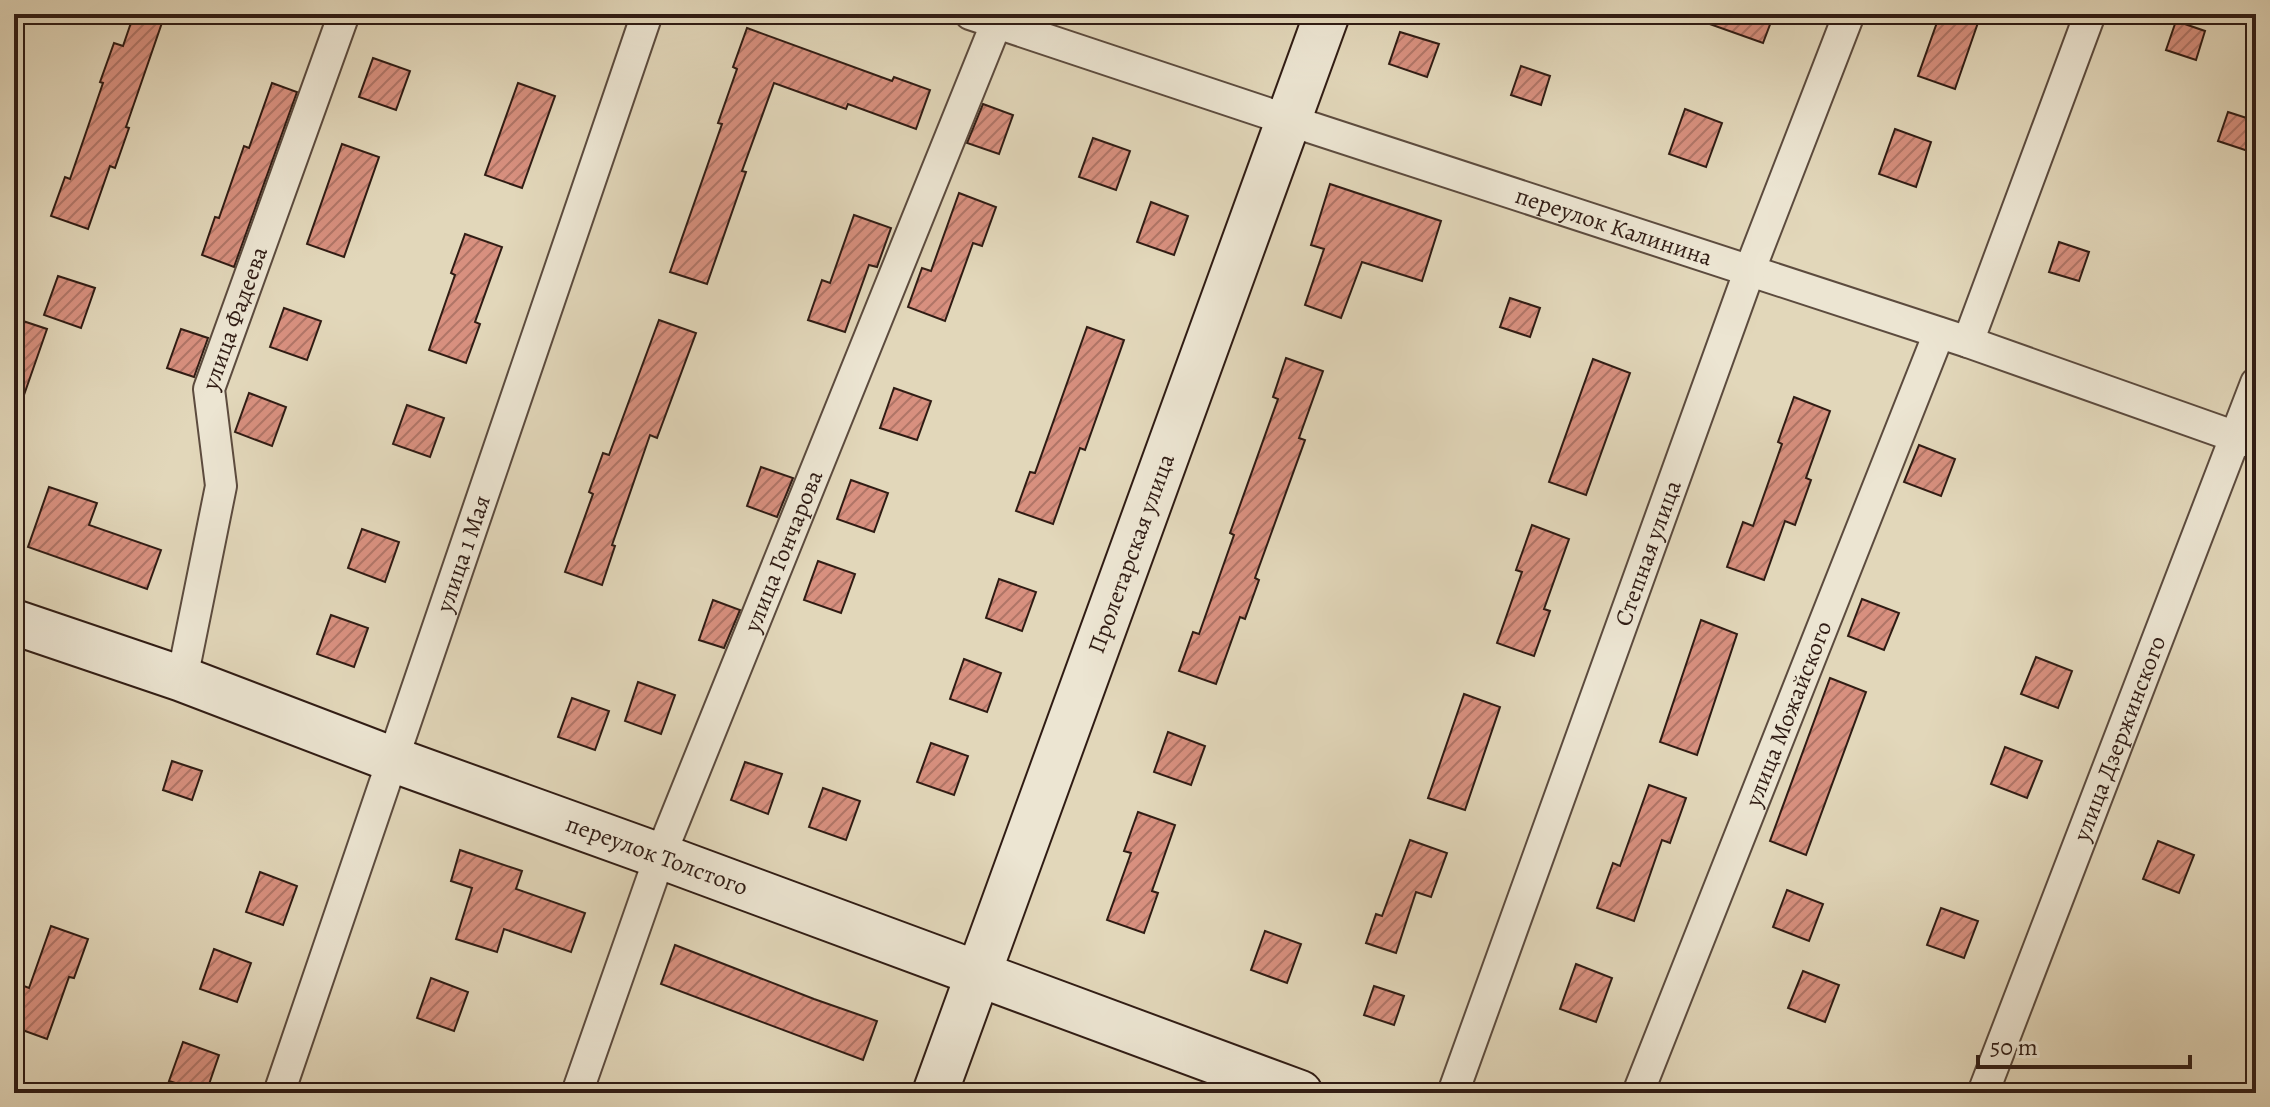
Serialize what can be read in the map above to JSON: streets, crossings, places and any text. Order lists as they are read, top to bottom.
{
  "streets": {
    "street": [
      "переулок Калинина",
      "улица Фадеева",
      "улица Гончарова",
      "Степная улица",
      "Пролетарская улица",
      "улица 1 Мая",
      "улица Можайского",
      "улица Дзержинского",
      "переулок Толстого"
    ]
  },
  "crossings": [
    ["переулок Калинина", "улица Гончарова"],
    ["переулок Калинина", "Степная улица"],
    ["переулок Калинина", "Пролетарская улица"],
    ["переулок Калинина", "улица Можайского"],
    ["переулок Калинина", "улица Дзержинского"],
    ["улица Фадеева", "переулок Толстого"],
    ["улица Гончарова", "переулок Толстого"],
    ["Пролетарская улица", "переулок Толстого"],
    ["улица 1 Мая", "переулок Толстого"]
  ],
  "scale_bar": "50 m"
}
